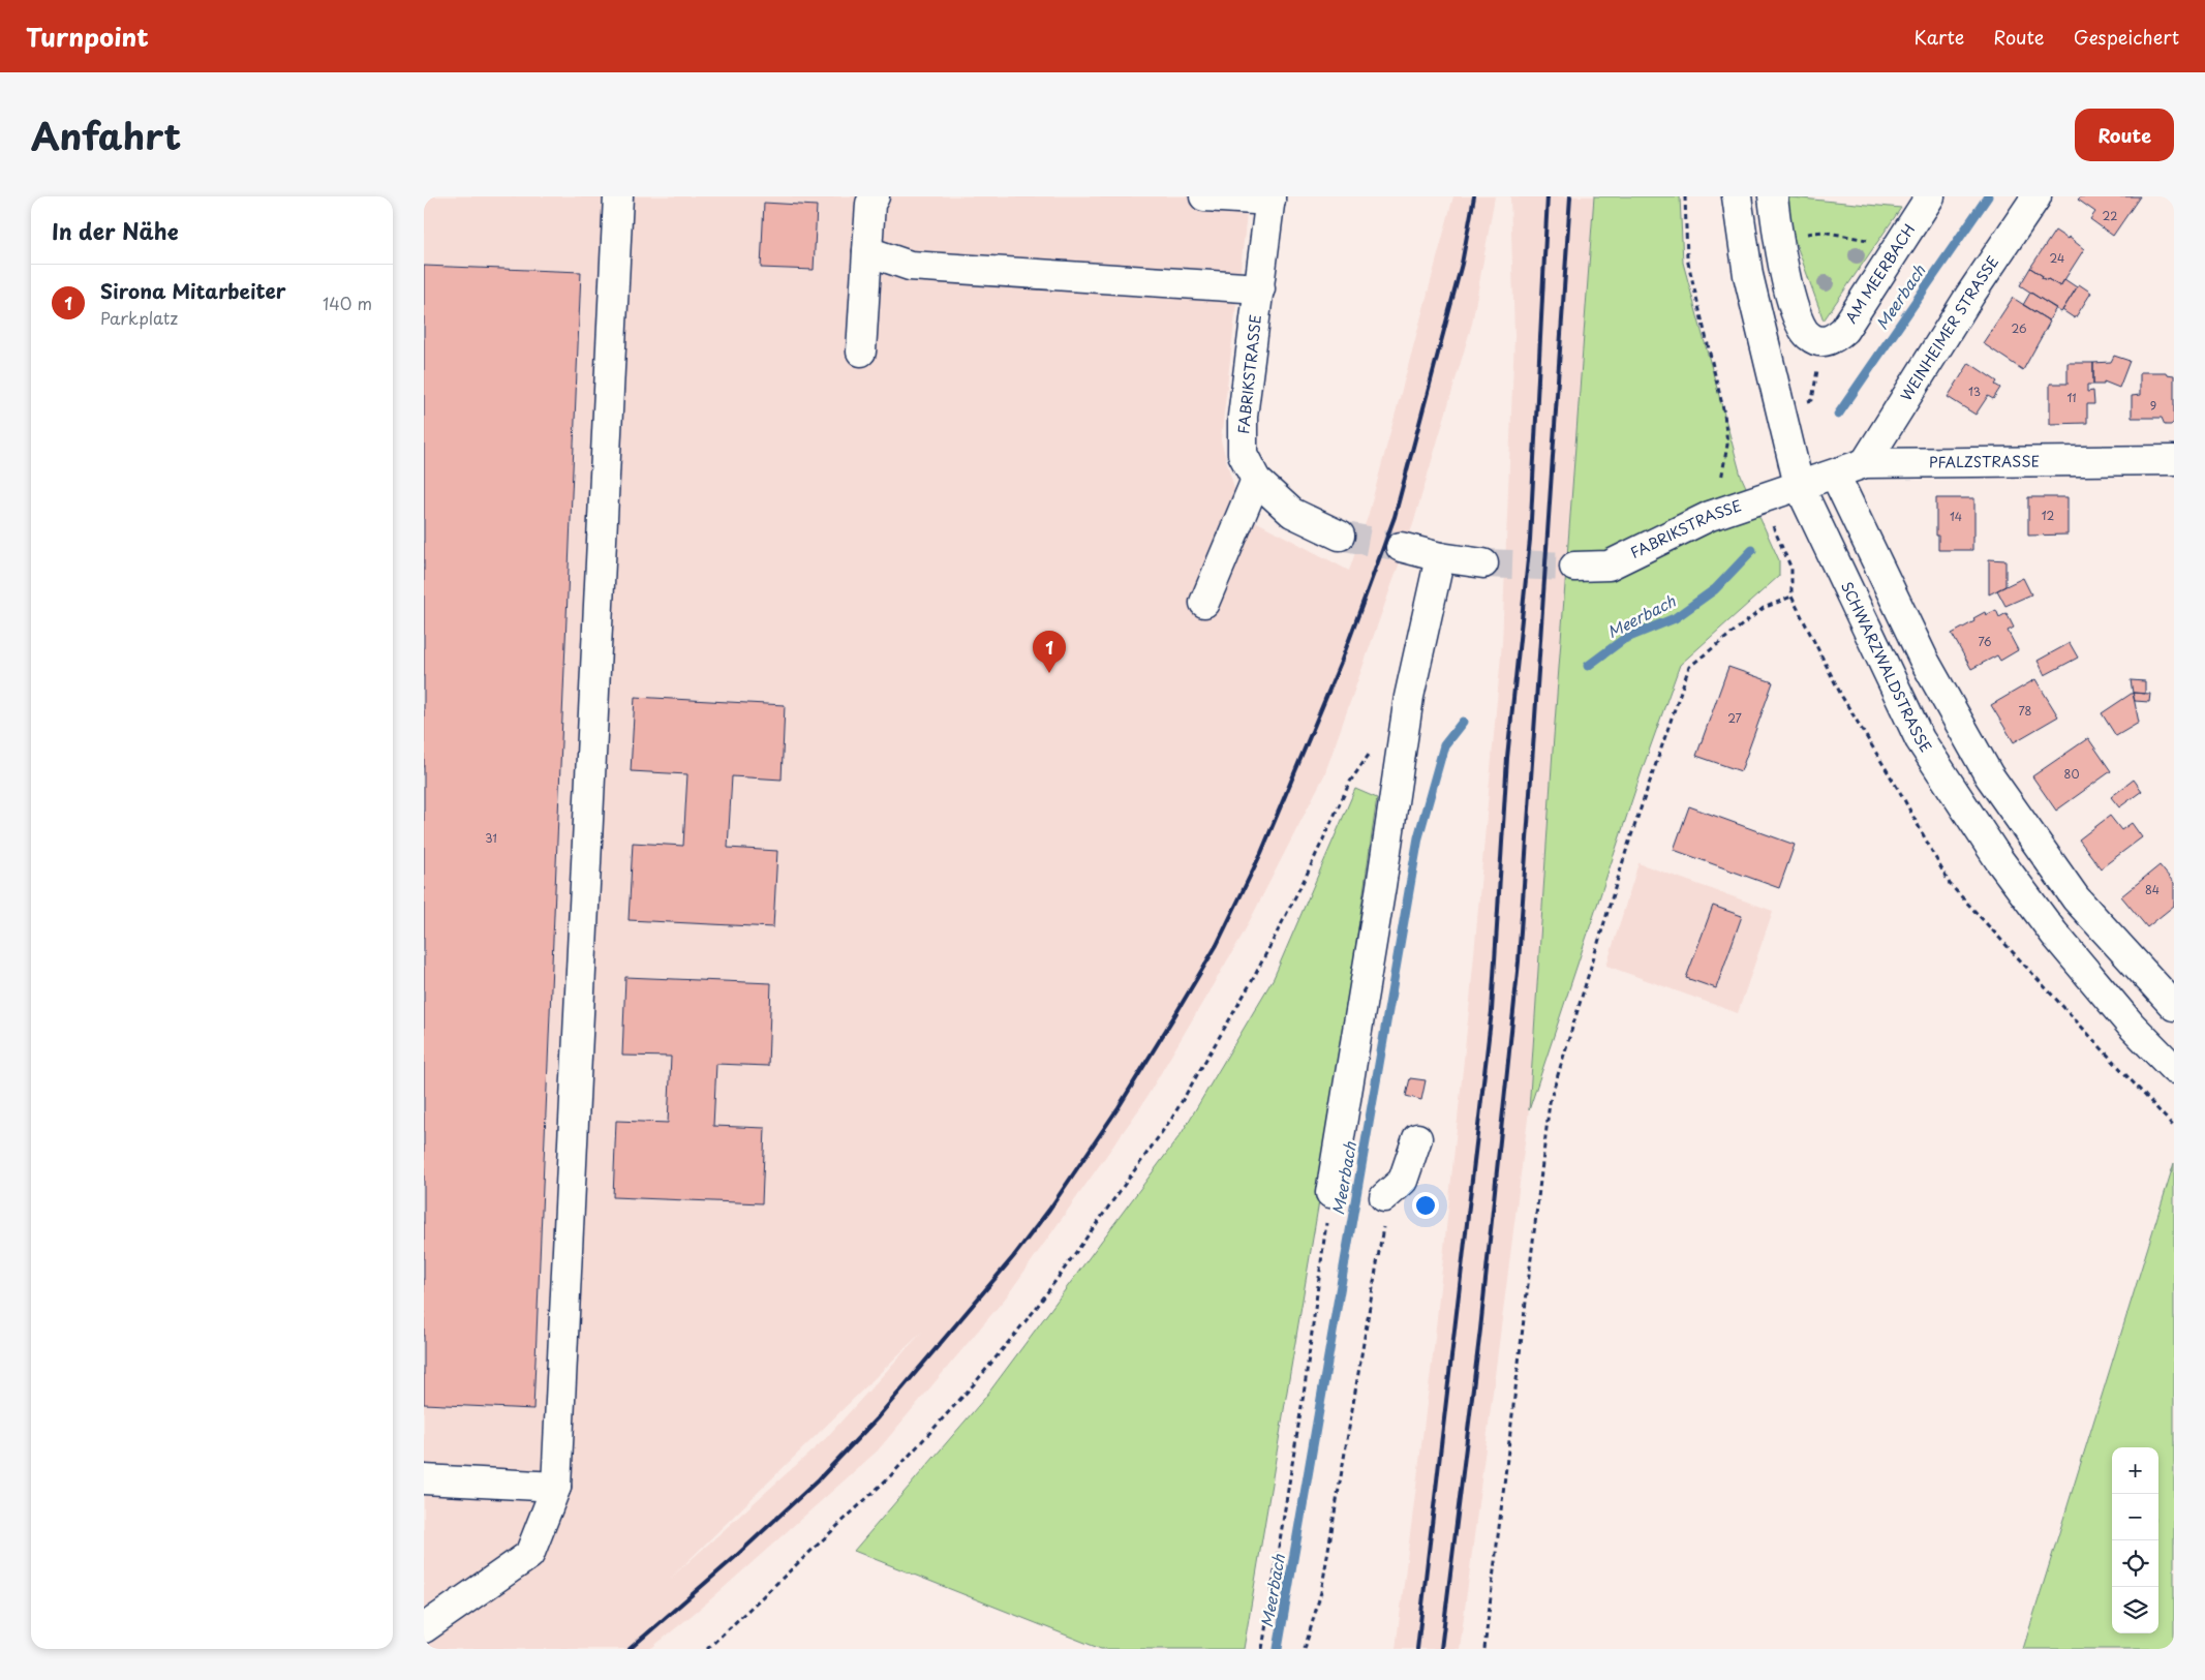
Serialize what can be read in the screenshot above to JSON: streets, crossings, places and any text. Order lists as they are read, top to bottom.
{
  "streets": {
    "street": [
      "AM MEERBACH",
      "WEINHEIMER STRASSE",
      "FABRIKSTRASSE",
      "PFALZSTRASSE",
      "SCHWARZWALDSTRASSE"
    ]
  },
  "crossings": [
    ["WEINHEIMER STRASSE", "PFALZSTRASSE"],
    ["FABRIKSTRASSE", "PFALZSTRASSE"],
    ["FABRIKSTRASSE", "SCHWARZWALDSTRASSE"],
    ["PFALZSTRASSE", "SCHWARZWALDSTRASSE"]
  ],
  "water": ["Meerbach"],
  "house_numbers": [
    "22",
    "24",
    "26",
    "13",
    "11",
    "9",
    "12",
    "14",
    "76",
    "78",
    "27",
    "80",
    "31",
    "84"
  ],
  "page": {
    "header": "Turnpoint",
    "nav": ["Karte", "Route", "Gespeichert"],
    "title": "Anfahrt",
    "buttons": "Route",
    "heading": "In der Nähe",
    "list": [
      {
        "mark": "1",
        "name": "Sirona Mitarbeiter",
        "note": "Parkplatz",
        "value": "140 m"
      }
    ],
    "pins": "1",
    "map_buttons": ["+", "−"]
  }
}
